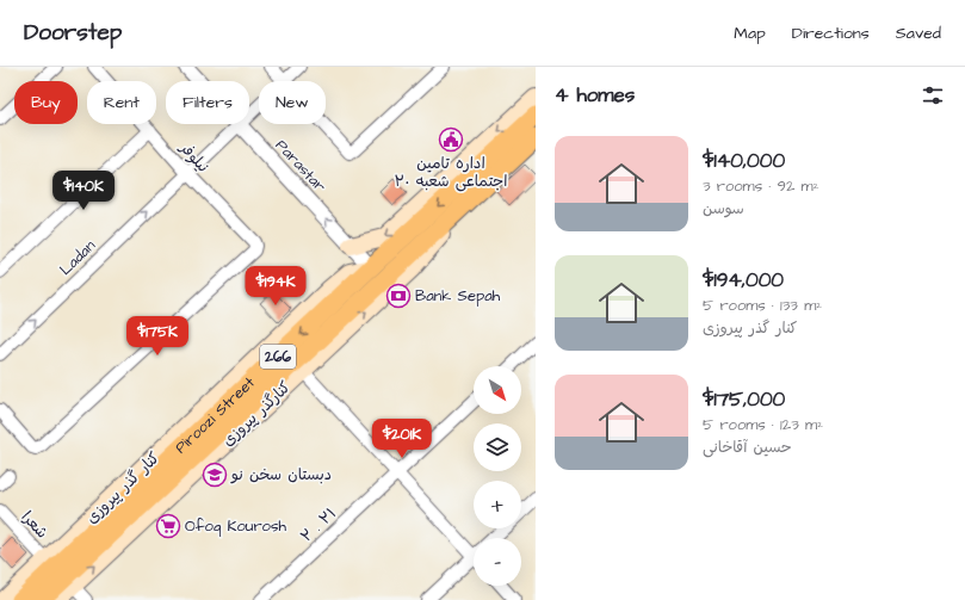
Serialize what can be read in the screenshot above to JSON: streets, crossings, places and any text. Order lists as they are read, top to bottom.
{
  "streets": {
    "main road": ["266", "کنارگذر پیروزی", "Piroozi Street"],
    "street": [
      "نیلوفر",
      "Parastar",
      "Ladan",
      "شعرا",
      "۲ . ۲۱"
    ]
  },
  "crossings": [
    ["نیلوفر", "Ladan"],
    ["Parastar", "Ladan"],
    ["Parastar", "Piroozi Street"],
    ["کنارگذر پیروزی", "Piroozi Street"],
    ["Piroozi Street", "شعرا"]
  ],
  "one_way": ["Parastar", "کنارگذر پیروزی"],
  "places": {
    "public building": ["اداره تامین اجتماعی شعبه ۲۰"],
    "bank": ["Bank Sepah"],
    "school or university": ["دبستان سخن نو"],
    "supermarket": ["Ofoq Kourosh"]
  },
  "north": "bottom right",
  "page": {
    "header": "Doorstep",
    "nav": ["Map", "Directions", "Saved"],
    "heading": "4 homes",
    "chip": [
      "Buy",
      "Rent",
      "Filters",
      "New"
    ],
    "list": [
      {
        "name": "$140,000",
        "note": "3 rooms · 92 m² · سوسن"
      },
      {
        "name": "$194,000",
        "note": "5 rooms · 133 m² · کنار گذر پیروزی"
      },
      {
        "name": "$175,000",
        "note": "5 rooms · 123 m² · حسین آقاخانی"
      }
    ],
    "price": [
      "$140K",
      "$194K",
      "$175K",
      "$201K"
    ],
    "map_buttons": ["+", "−"]
  }
}
